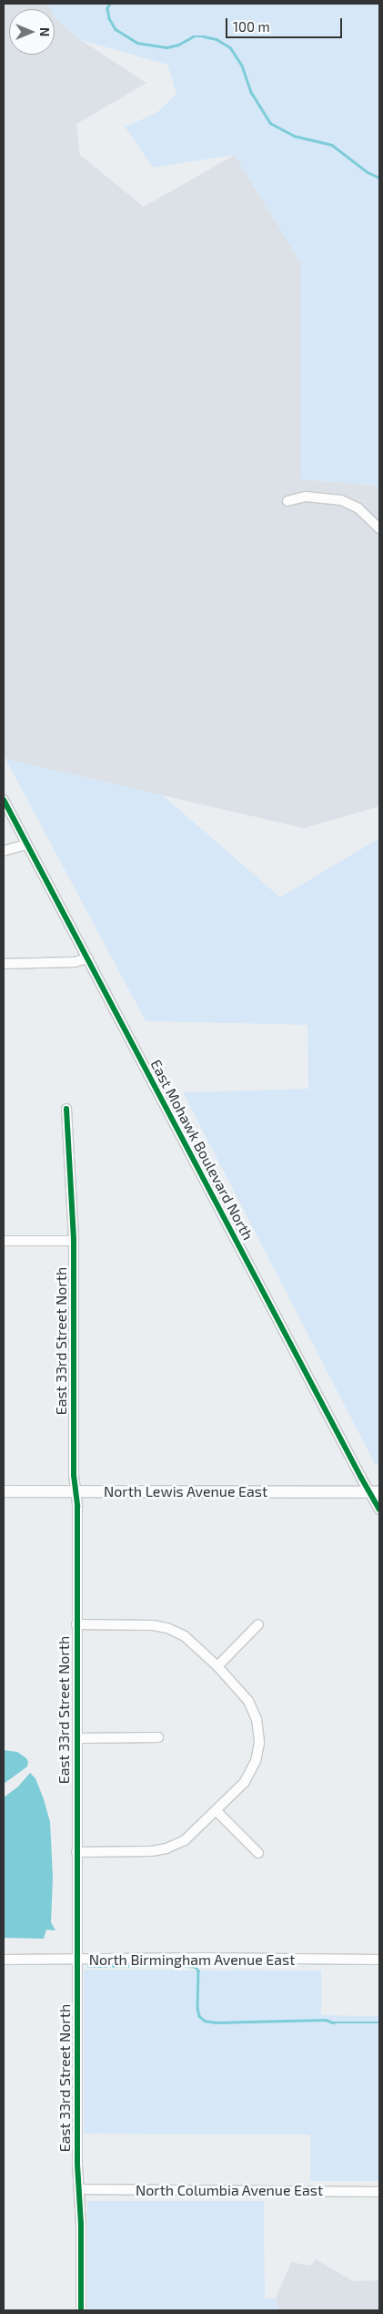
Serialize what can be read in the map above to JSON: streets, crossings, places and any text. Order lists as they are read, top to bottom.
{
  "streets": {
    "main road": ["North Lewis Avenue East"],
    "street": [
      "East Mohawk Boulevard North",
      "East 33rd Street North",
      "North Birmingham Avenue East",
      "North Columbia Avenue East"
    ]
  },
  "crossings": [
    ["East Mohawk Boulevard North", "North Lewis Avenue East"],
    ["East 33rd Street North", "North Lewis Avenue East"],
    ["East 33rd Street North", "North Birmingham Avenue East"],
    ["East 33rd Street North", "North Columbia Avenue East"]
  ],
  "scale_bar": "100 m",
  "north": "right"
}
